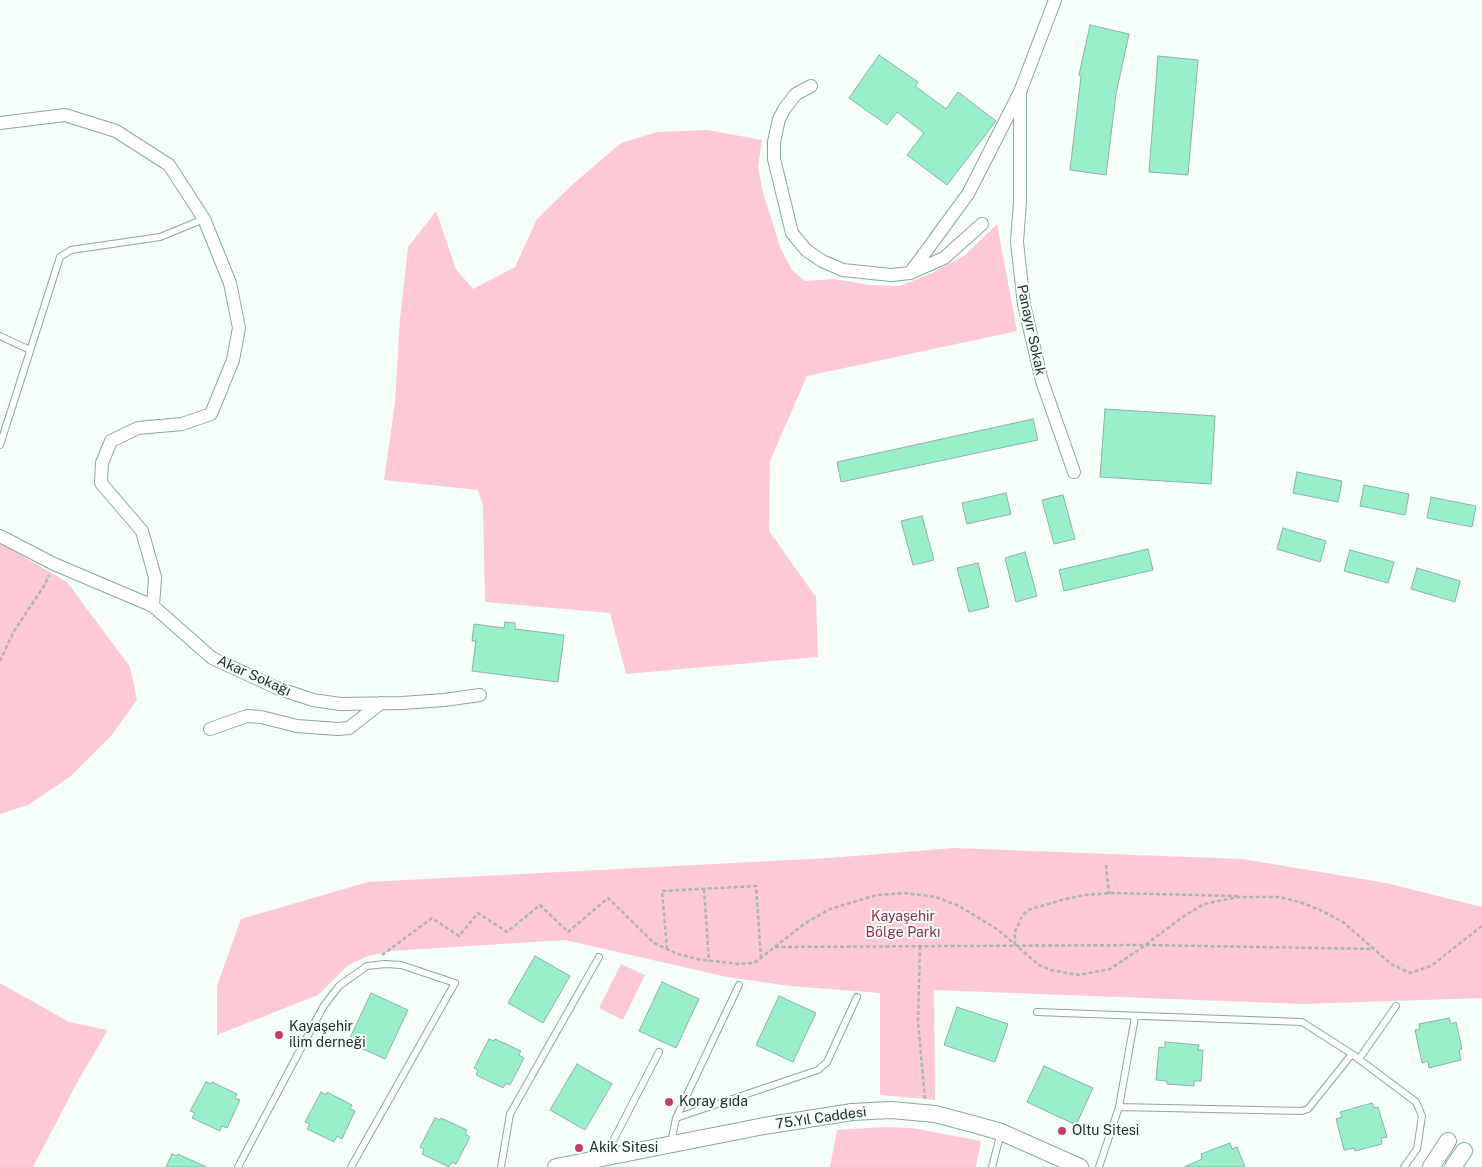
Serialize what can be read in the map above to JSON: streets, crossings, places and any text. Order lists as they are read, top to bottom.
{
  "streets": {
    "street": ["Panayır Sokak", "Akar Sokağı", "75.Yıl Caddesi"]
  },
  "parks": ["Kayaşehir Bölge Parkı"],
  "places": [
    "Kayaşehir ilim derneği",
    "Koray gıda",
    "Oltu Sitesi",
    "Akik Sitesi"
  ]
}
